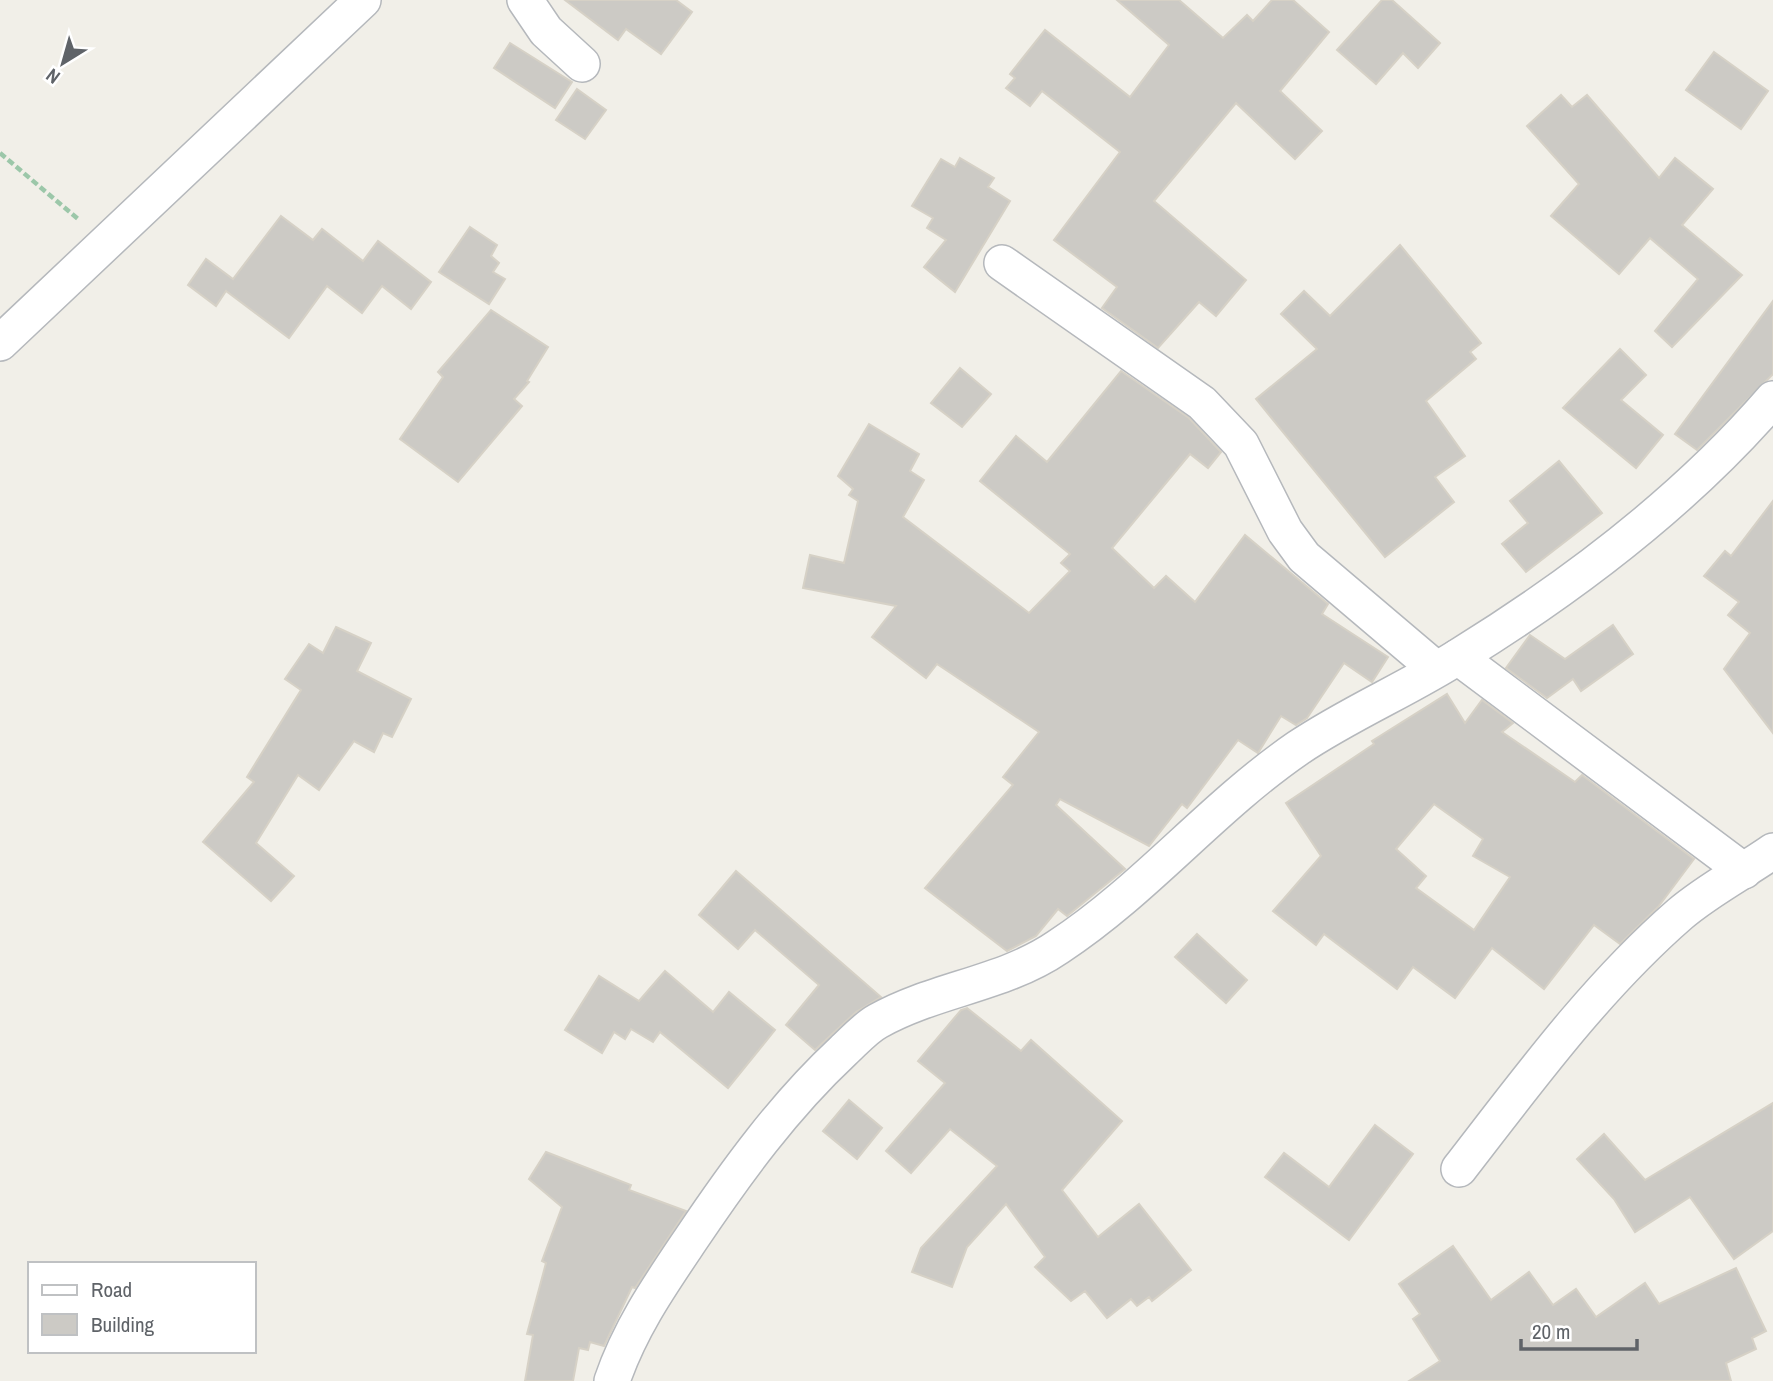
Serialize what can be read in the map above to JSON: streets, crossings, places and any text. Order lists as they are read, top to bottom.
{
  "legend": ["Road", "Building"],
  "scale_bar": "20 m",
  "north": "bottom left"
}
